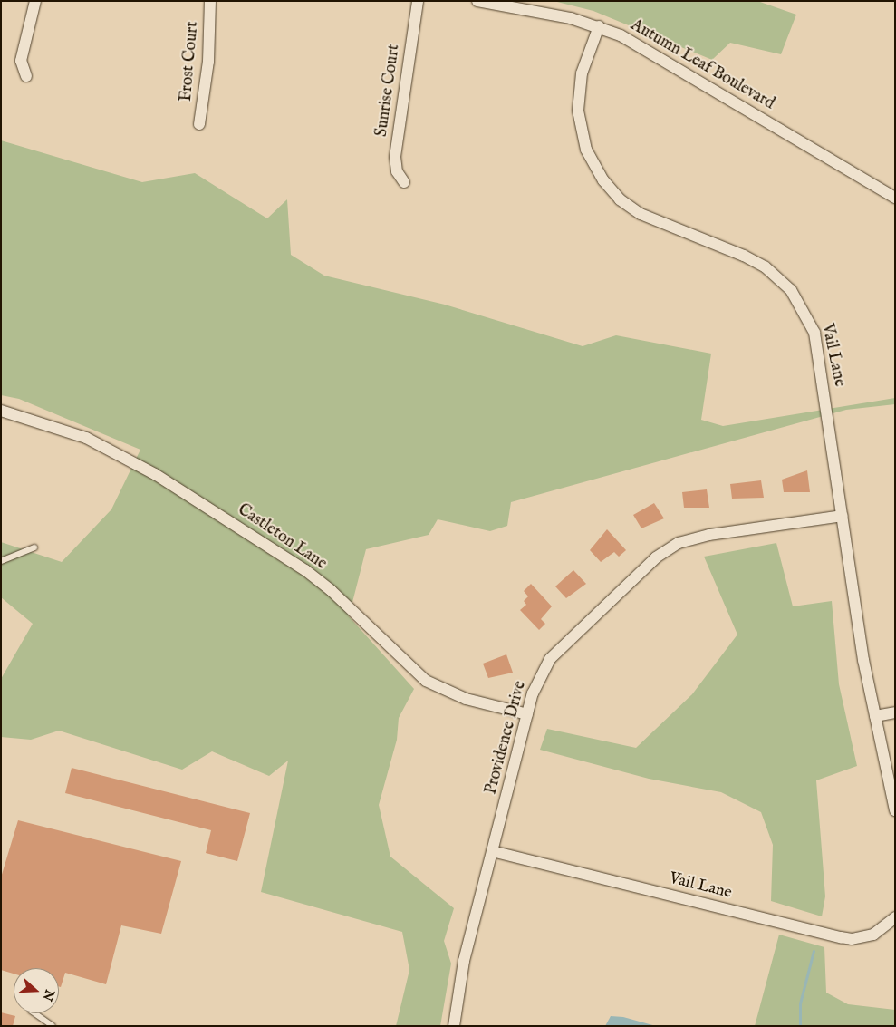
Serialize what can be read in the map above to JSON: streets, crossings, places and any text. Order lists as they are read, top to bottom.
{
  "streets": {
    "street": [
      "Frost Court",
      "Autumn Leaf Boulevard",
      "Sunrise Court",
      "Vail Lane",
      "Castleton Lane",
      "Providence Drive"
    ]
  },
  "crossings": [
    ["Autumn Leaf Boulevard", "Vail Lane"],
    ["Vail Lane", "Providence Drive"],
    ["Castleton Lane", "Providence Drive"]
  ],
  "north": "right"
}
